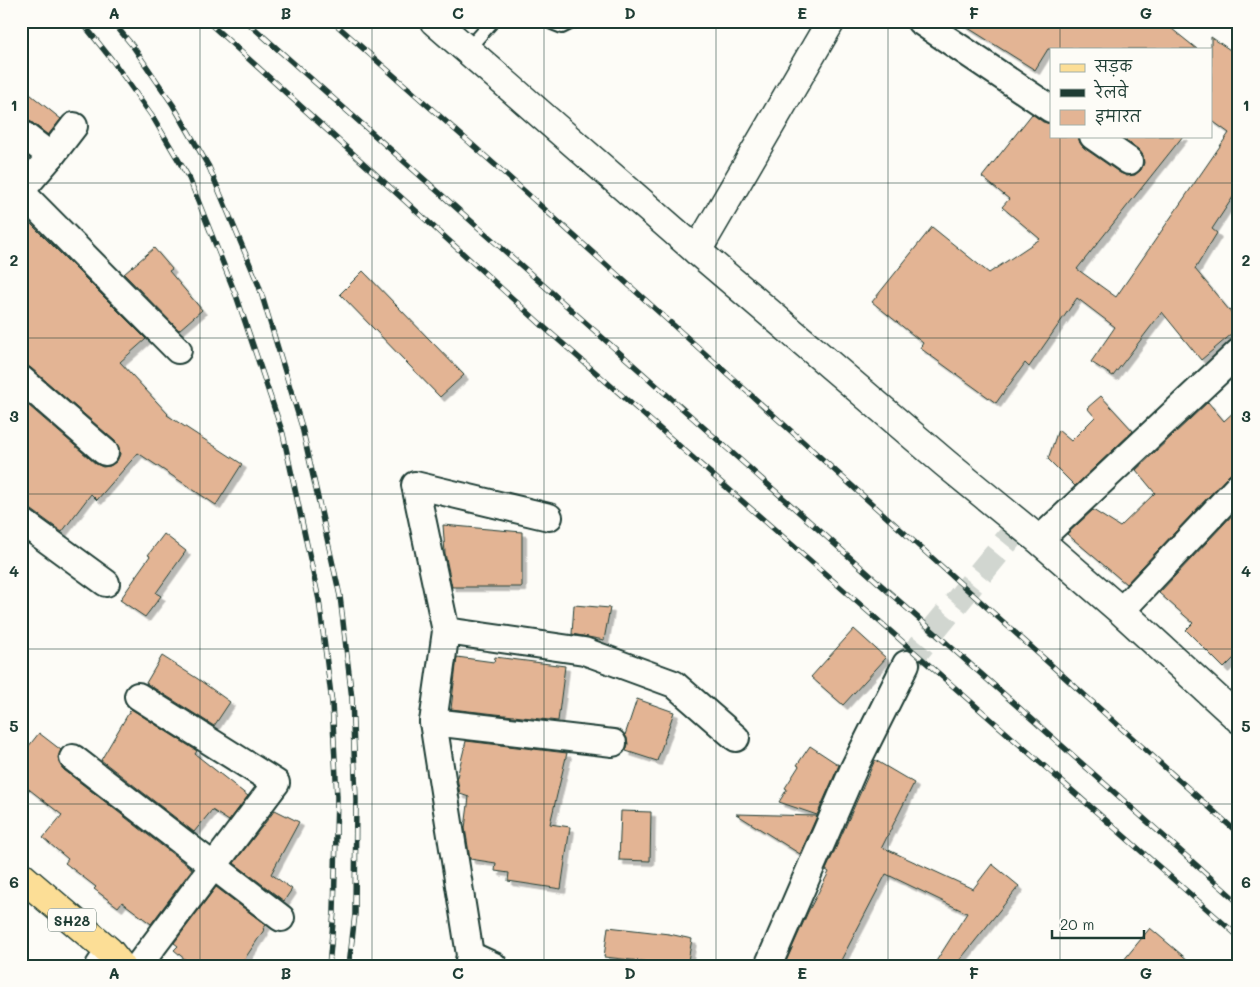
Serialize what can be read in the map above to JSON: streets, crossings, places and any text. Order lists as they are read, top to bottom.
{
  "streets": {
    "main road": ["SH28"]
  },
  "legend": ["सड़क", "रेलवे", "इमारत"],
  "scale_bar": "20 m",
  "grid": {
    "columns": [
      "A",
      "B",
      "C",
      "D",
      "E",
      "F",
      "G"
    ],
    "rows": [
      "1",
      "2",
      "3",
      "4",
      "5",
      "6"
    ]
  }
}
